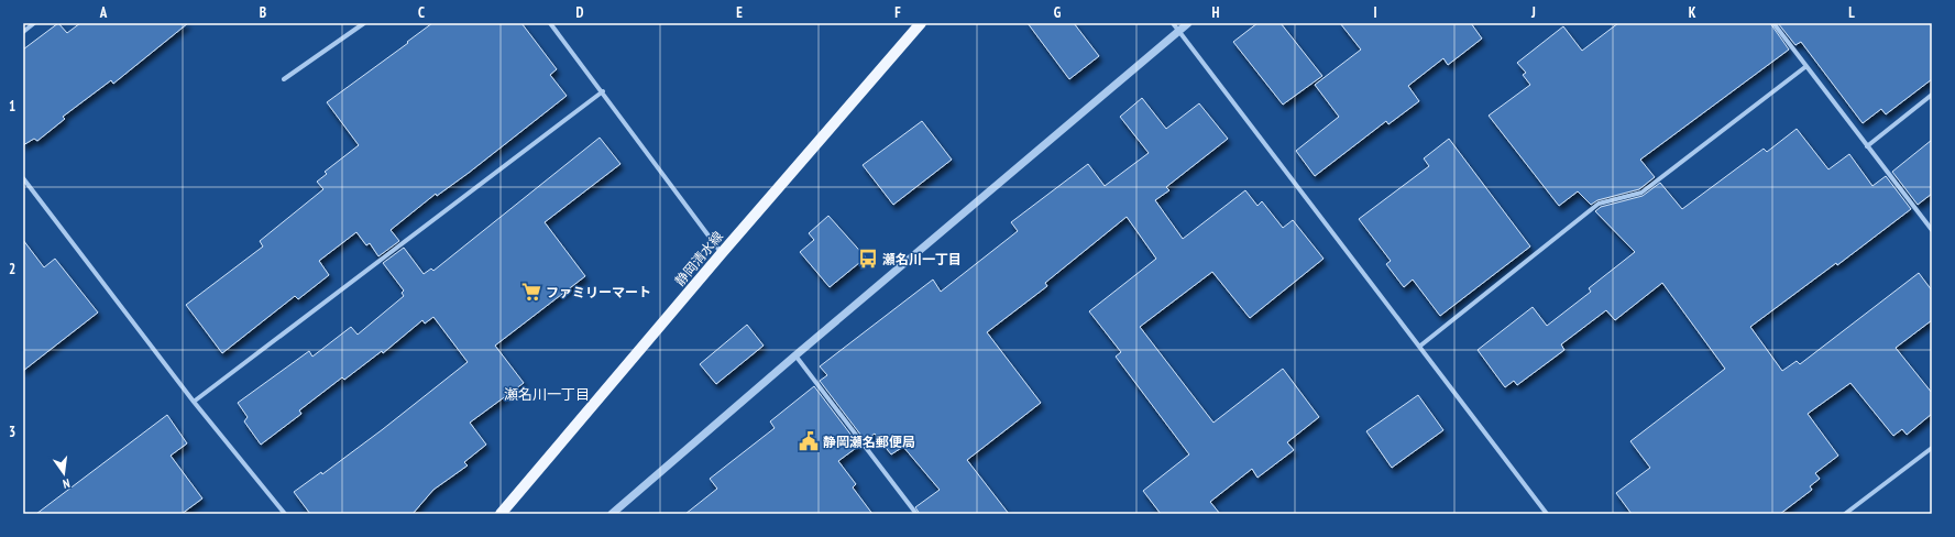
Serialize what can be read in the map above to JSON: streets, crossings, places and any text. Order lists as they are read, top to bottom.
{
  "streets": {
    "main road": ["静岡清水線"]
  },
  "districts": ["瀬名川一丁目"],
  "places": {
    "bus stop": ["瀬名川一丁目"],
    "supermarket": ["ファミリーマート"],
    "public building": ["静岡瀬名郵便局"]
  },
  "north": "bottom",
  "grid": {
    "columns": [
      "A",
      "B",
      "C",
      "D",
      "E",
      "F",
      "G",
      "H",
      "I",
      "J",
      "K",
      "L"
    ],
    "rows": ["1", "2", "3"]
  }
}
